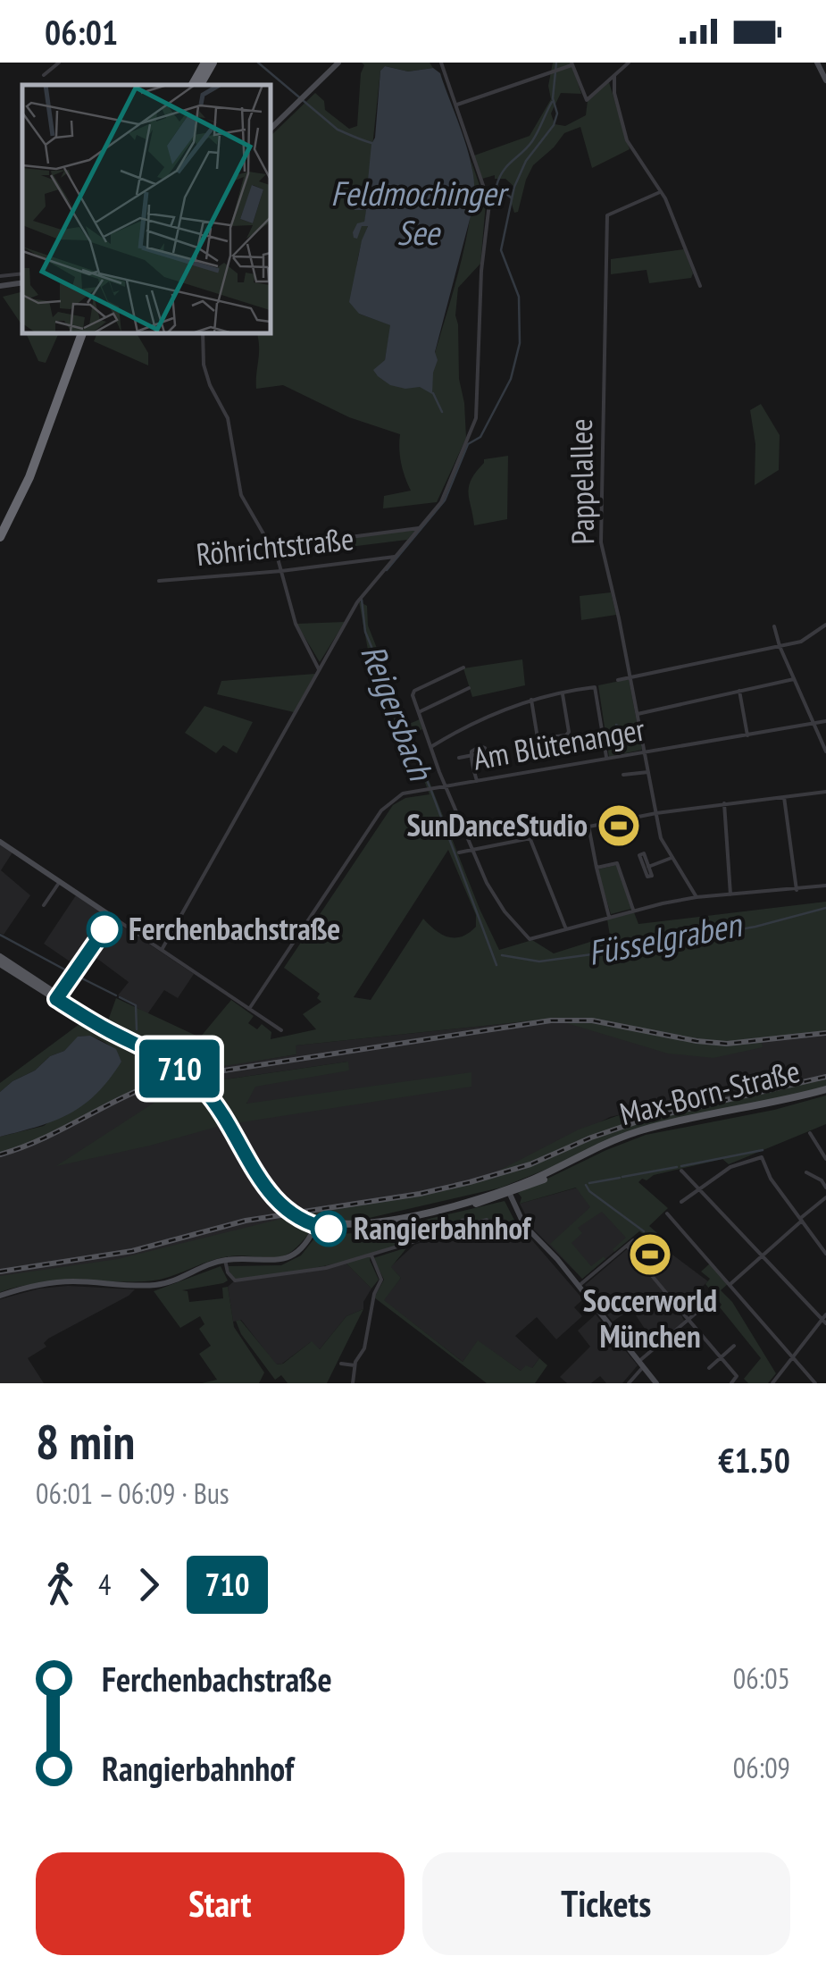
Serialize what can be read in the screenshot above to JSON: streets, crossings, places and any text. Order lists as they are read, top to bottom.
{
  "streets": {
    "main road": ["Max-Born-Straße"],
    "street": ["Pappelallee", "Röhrichtstraße", "Am Blütenanger"]
  },
  "crossings": [
    ["Pappelallee", "Am Blütenanger"]
  ],
  "water": ["Feldmochinger See", "Reigersbach", "Füsselgraben"],
  "places": {
    "sports": ["SunDanceStudio", "Soccerworld München"],
    "other": ["Ferchenbachstraße", "Rangierbahnhof"]
  },
  "lines": ["bus line 710"],
  "page": {
    "status": "06:01",
    "on_map": "710",
    "heading": ["8 min", "06:01 – 06:09 · Bus", "€1.50"],
    "legs": ["4", "710"],
    "list": [
      {
        "name": "Ferchenbachstraße",
        "value": "06:05"
      },
      {
        "name": "Rangierbahnhof",
        "value": "06:09"
      }
    ],
    "buttons": ["Start", "Tickets"]
  }
}
